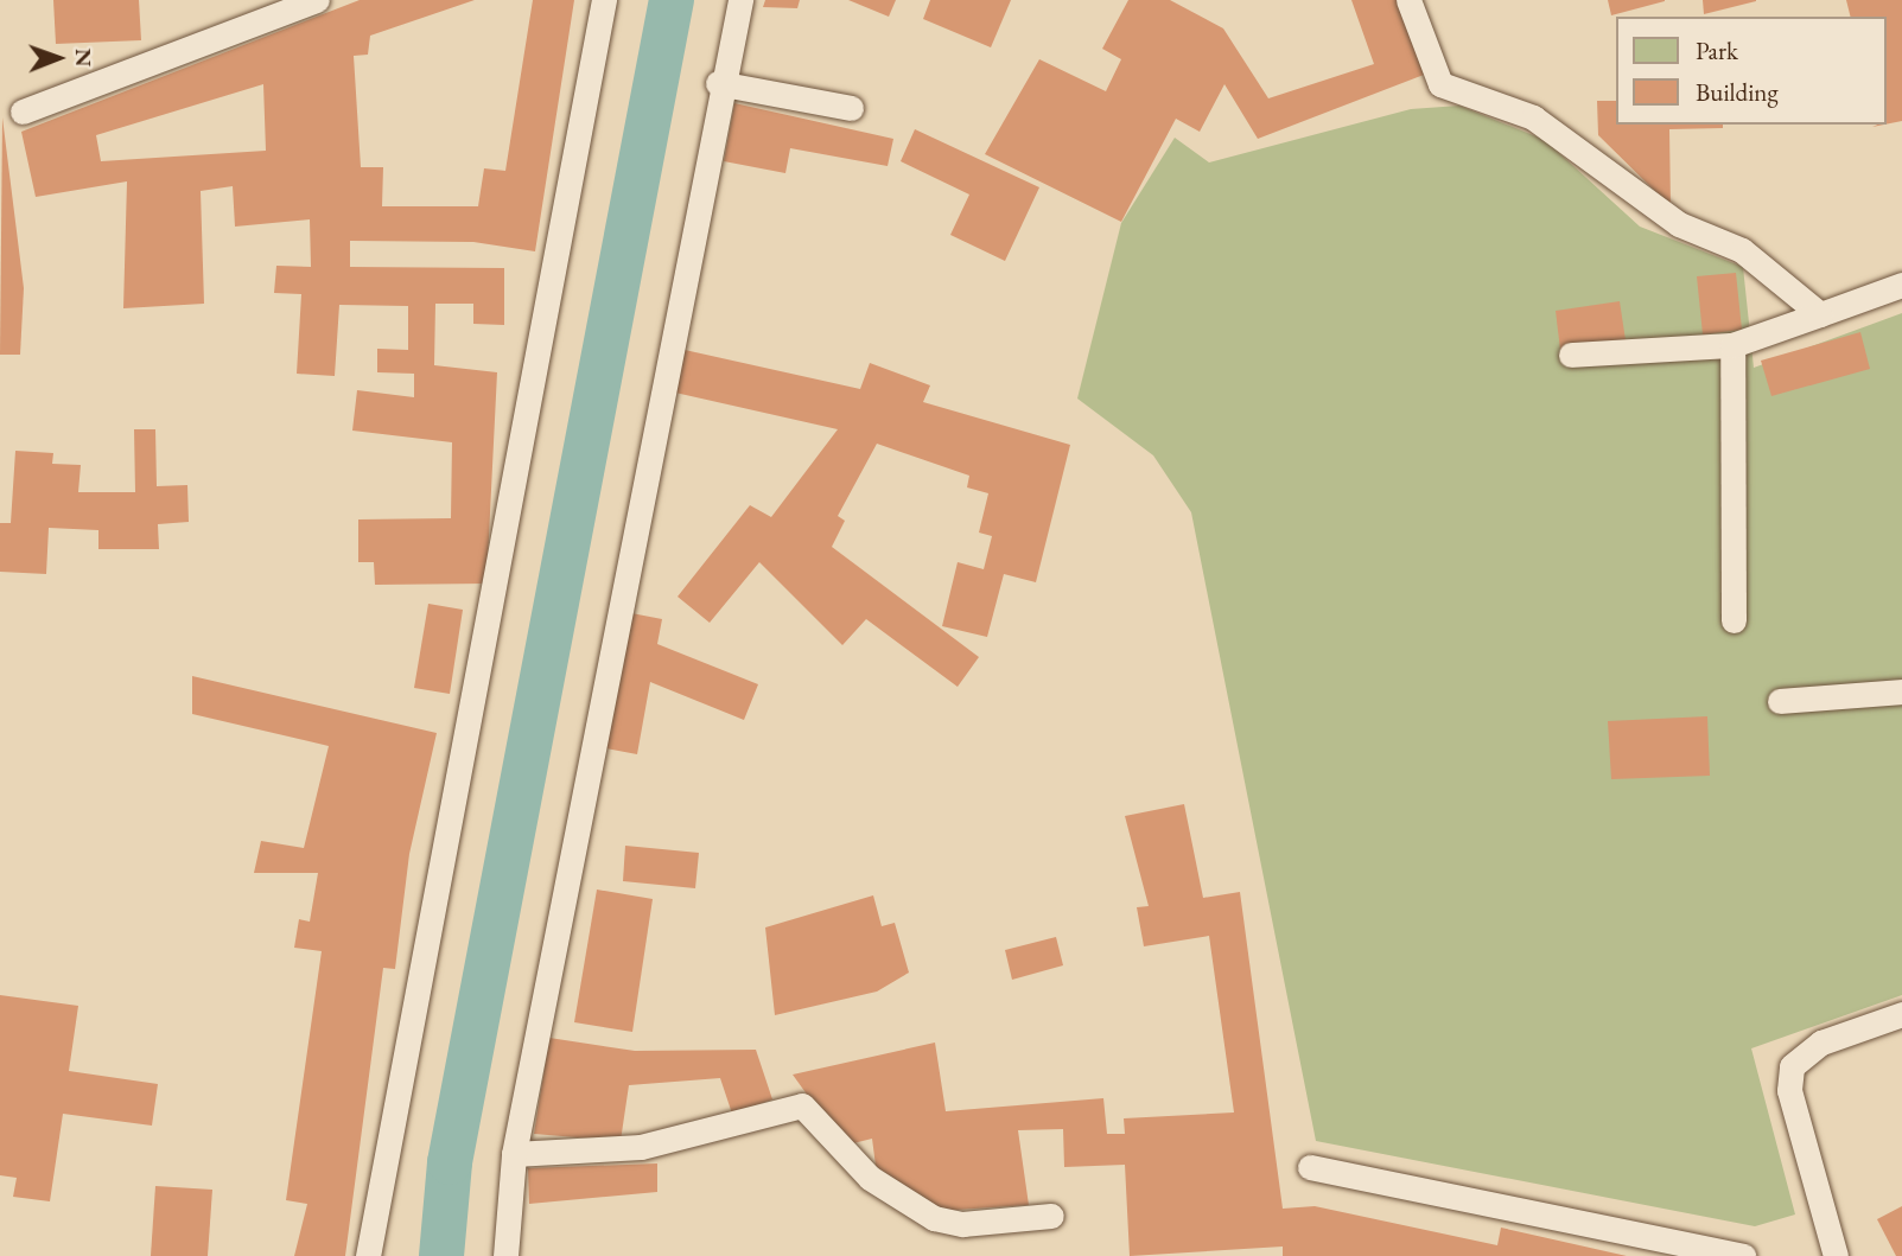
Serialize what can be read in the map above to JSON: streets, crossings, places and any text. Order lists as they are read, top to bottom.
{
  "legend": ["Park", "Building"],
  "north": "right"
}
